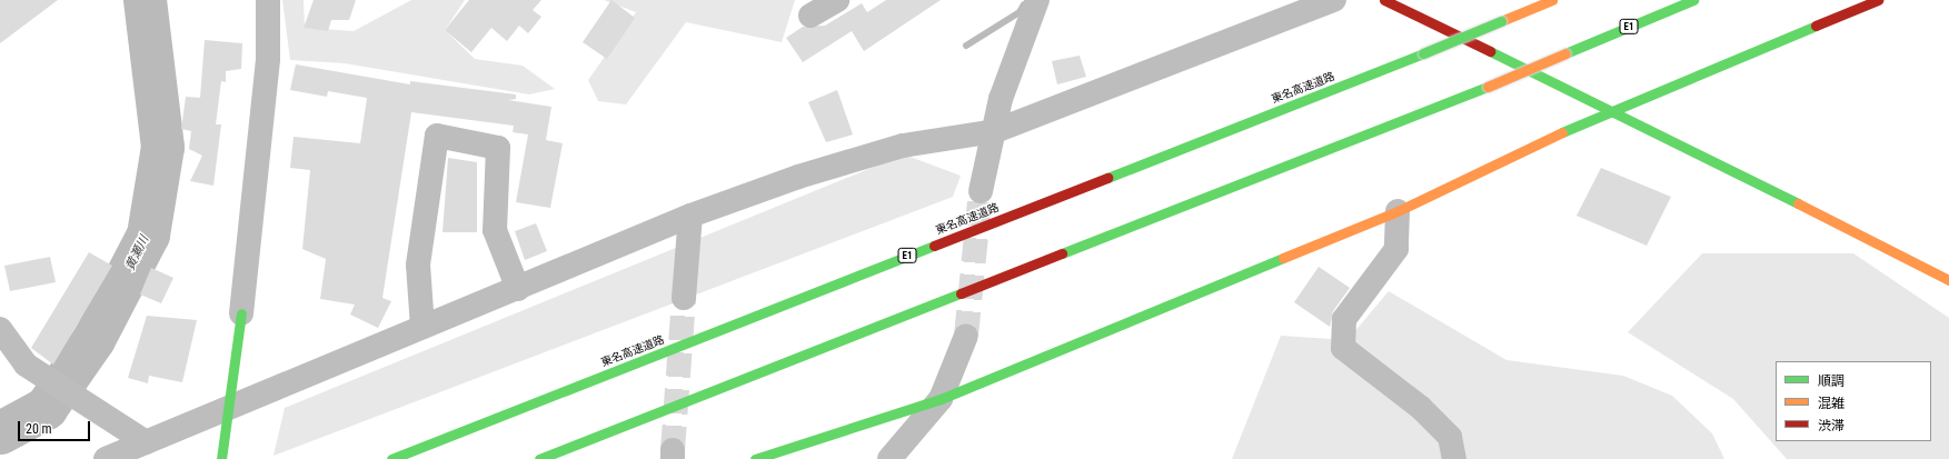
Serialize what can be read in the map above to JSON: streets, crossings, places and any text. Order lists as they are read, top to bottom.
{
  "streets": {
    "main road": ["E1", "東名高速道路"]
  },
  "water": ["黄瀬川"],
  "legend": ["順調", "混雑", "渋滞"],
  "scale_bar": "20 m"
}
